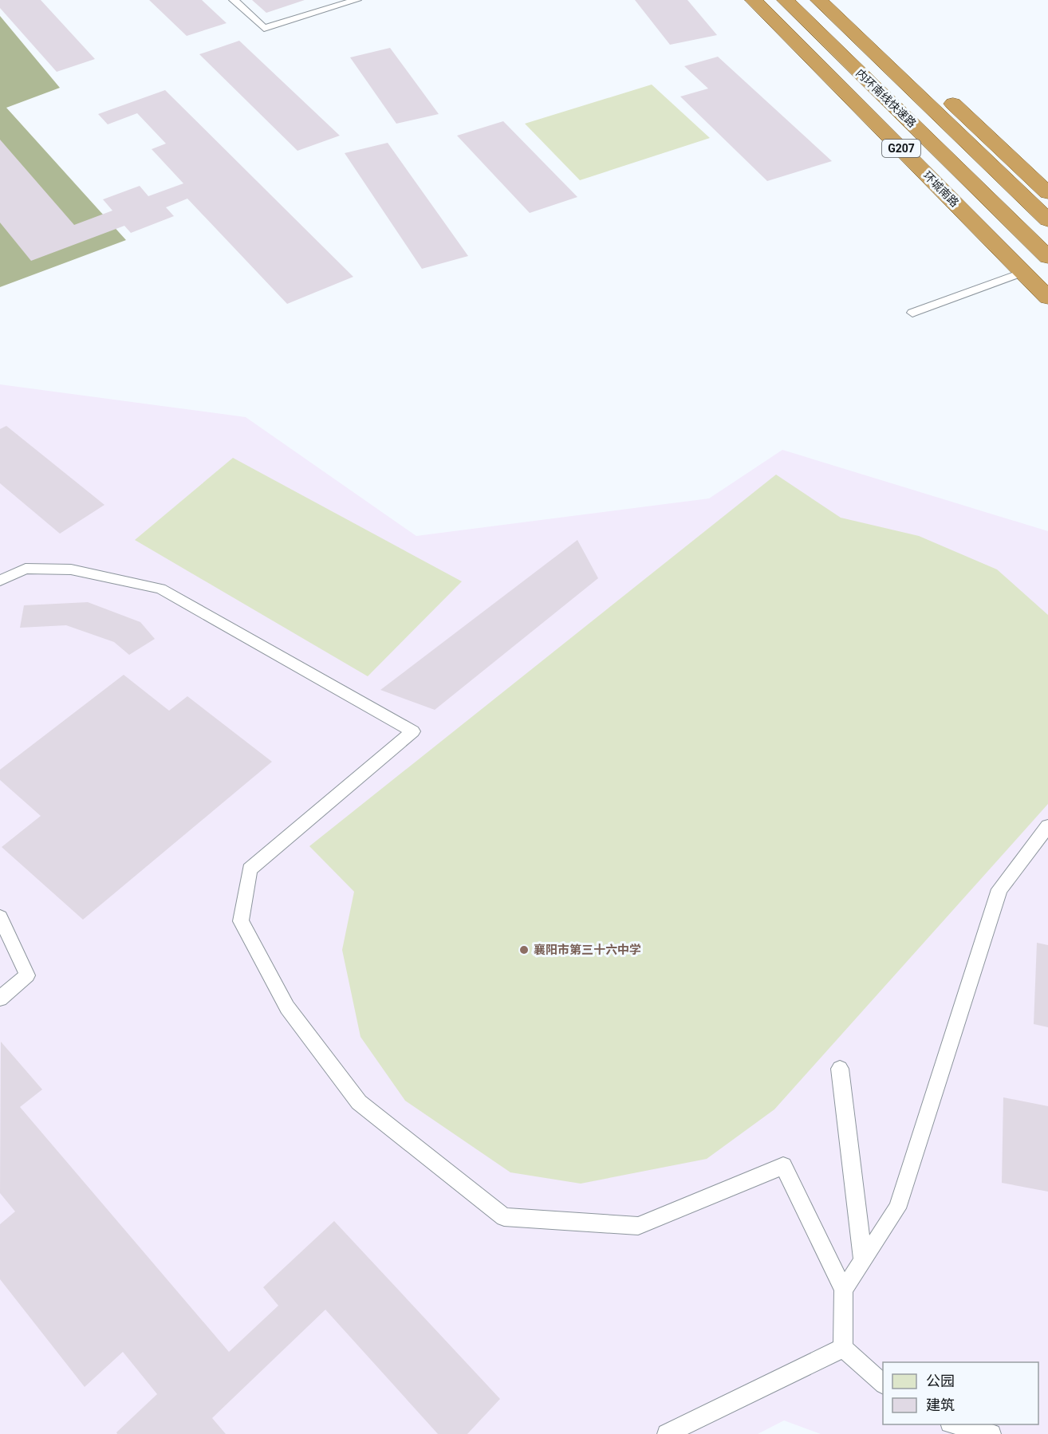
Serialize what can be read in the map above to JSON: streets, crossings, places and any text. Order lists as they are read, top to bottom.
{
  "streets": {
    "highway": ["内环南线快速路", "G207", "环城南路"]
  },
  "places": ["襄阳市第三十六中学"],
  "legend": ["公园", "建筑"]
}
